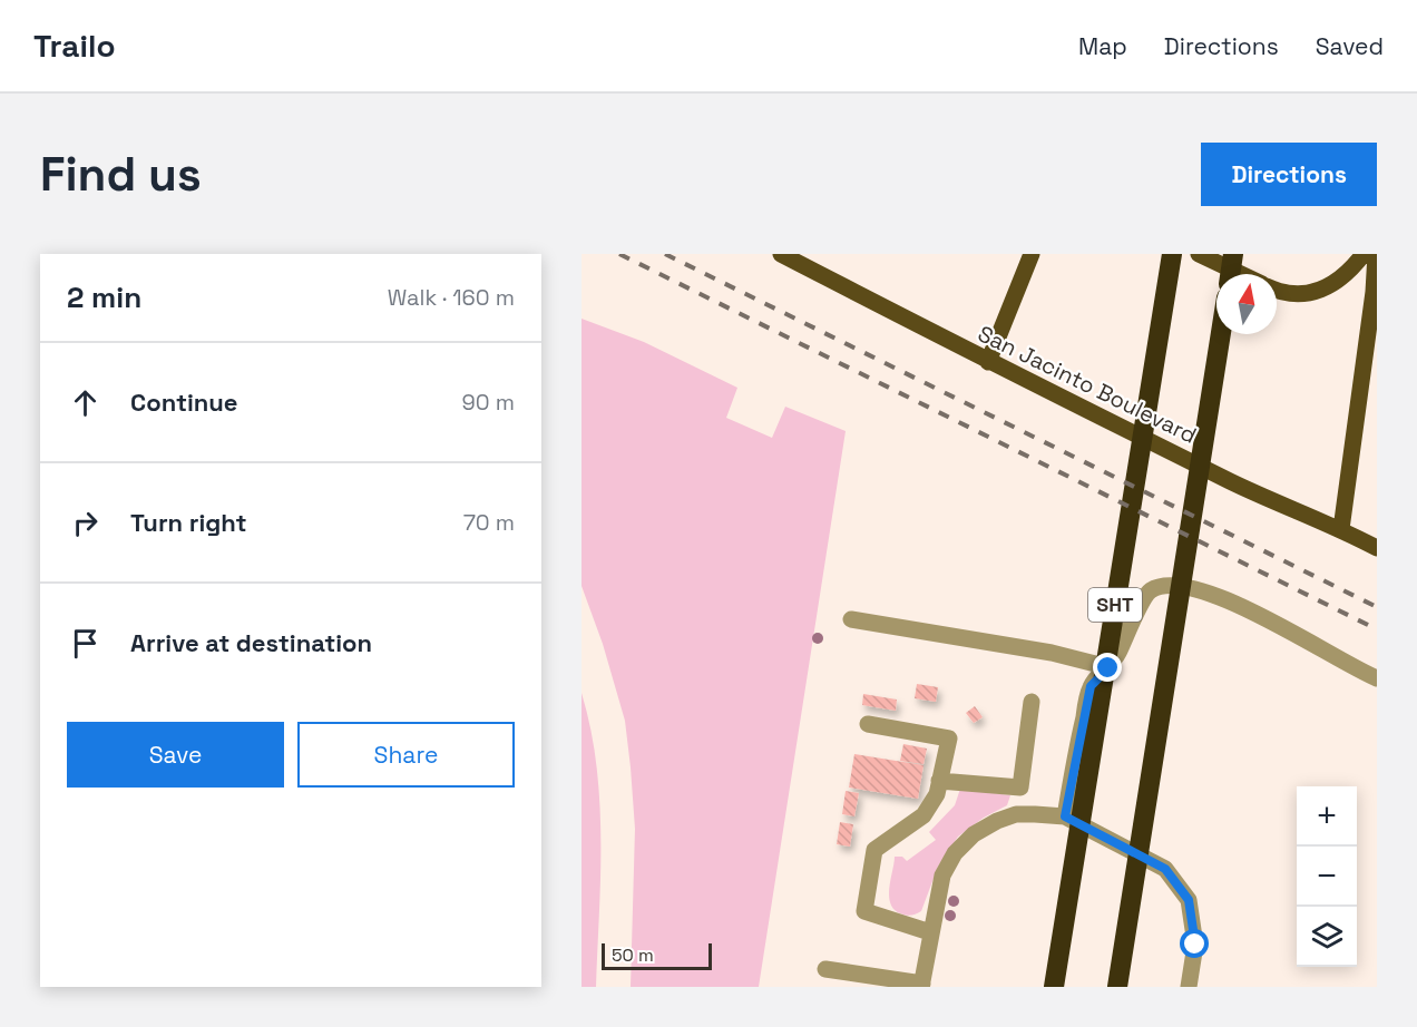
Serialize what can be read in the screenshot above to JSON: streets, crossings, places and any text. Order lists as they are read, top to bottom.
{
  "streets": {
    "highway": ["SHT"],
    "main road": ["San Jacinto Boulevard"]
  },
  "scale_bar": "50 m",
  "north": "top",
  "page": {
    "header": "Trailo",
    "nav": ["Map", "Directions", "Saved"],
    "buttons": [
      "Directions",
      ["Save", "Share"]
    ],
    "title": "Find us",
    "heading": ["2 min", "Walk · 160 m"],
    "list": [
      ["Continue", "90 m"],
      ["Turn right", "70 m"],
      "Arrive at destination"
    ],
    "map_buttons": ["+", "−"],
    "scale": "50 m"
  }
}
